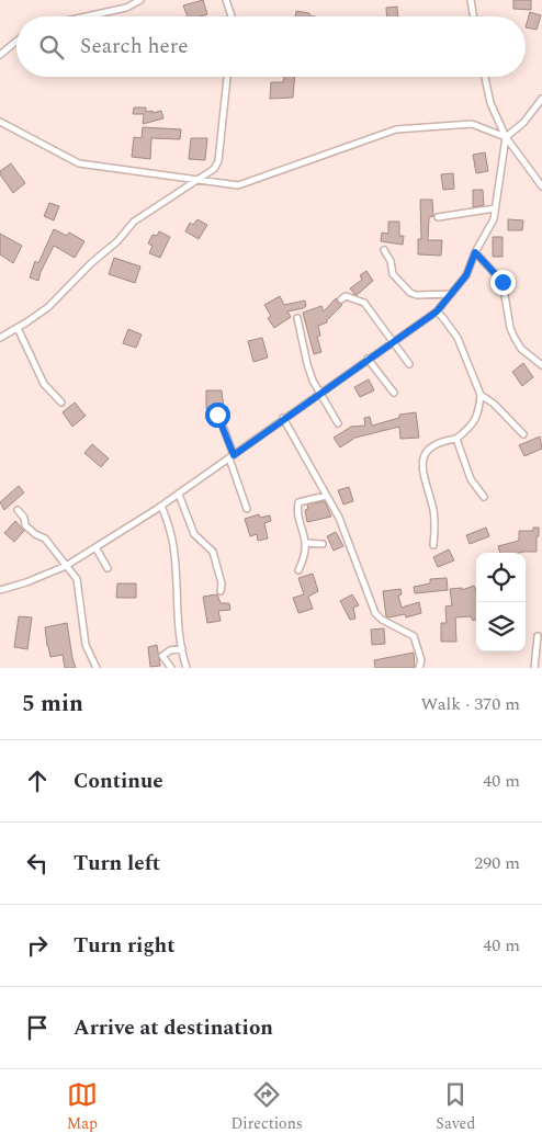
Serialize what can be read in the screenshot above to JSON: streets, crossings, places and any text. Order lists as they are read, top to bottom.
{
  "page": {
    "search": "Search here",
    "heading": ["5 min", "Walk · 370 m"],
    "list": [
      ["Continue", "40 m"],
      ["Turn left", "290 m"],
      ["Turn right", "40 m"],
      "Arrive at destination"
    ],
    "nav": ["Map", "Directions", "Saved"]
  }
}
